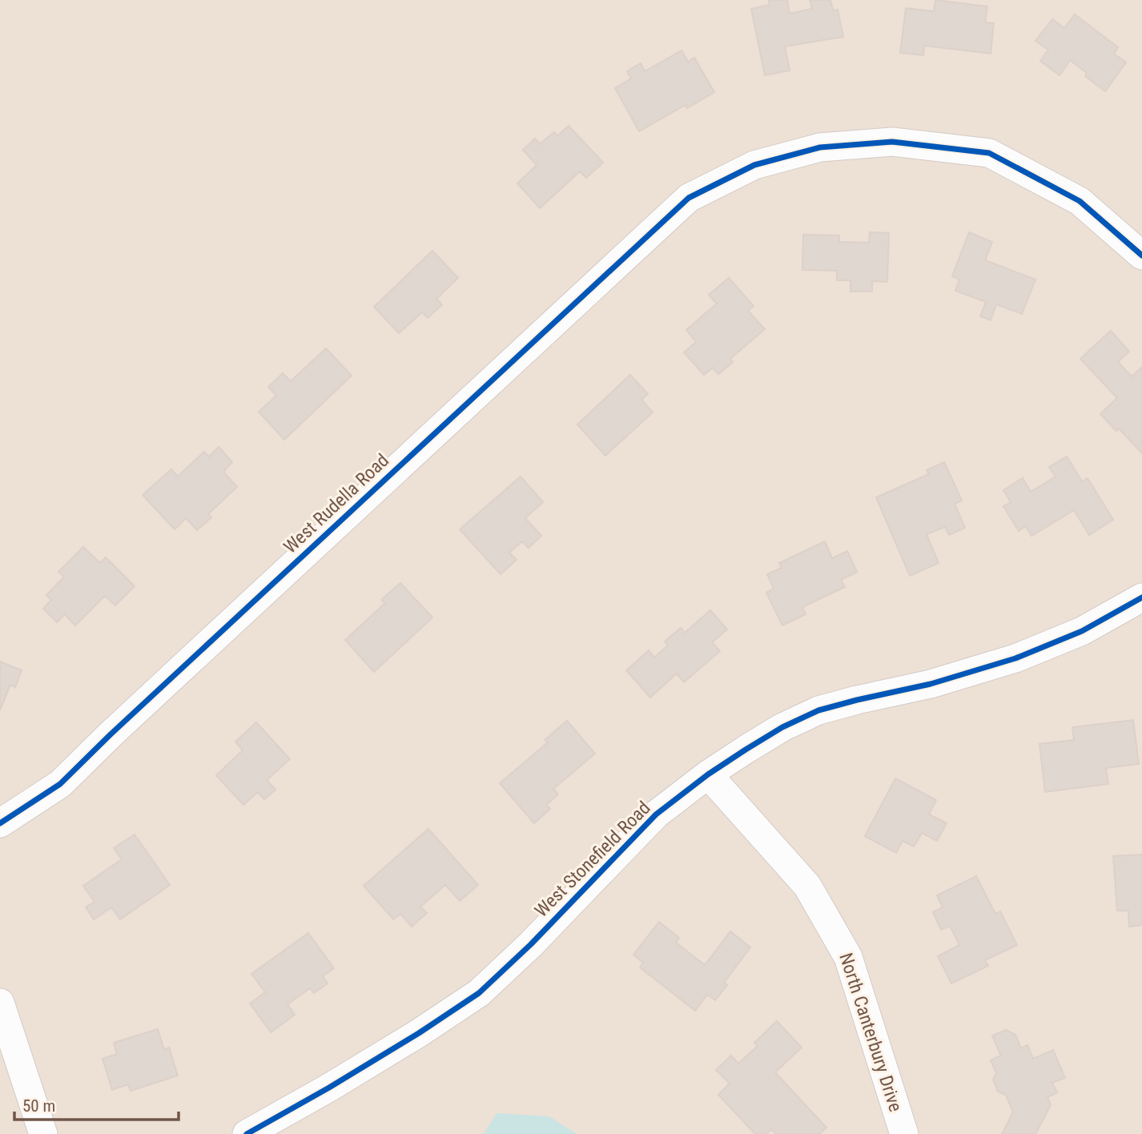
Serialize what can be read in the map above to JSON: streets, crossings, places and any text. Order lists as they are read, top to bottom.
{
  "streets": {
    "street": ["West Rudella Road", "West Stonefield Road", "North Canterbury Drive"]
  },
  "crossings": [
    ["West Stonefield Road", "North Canterbury Drive"]
  ],
  "scale_bar": "50 m"
}
